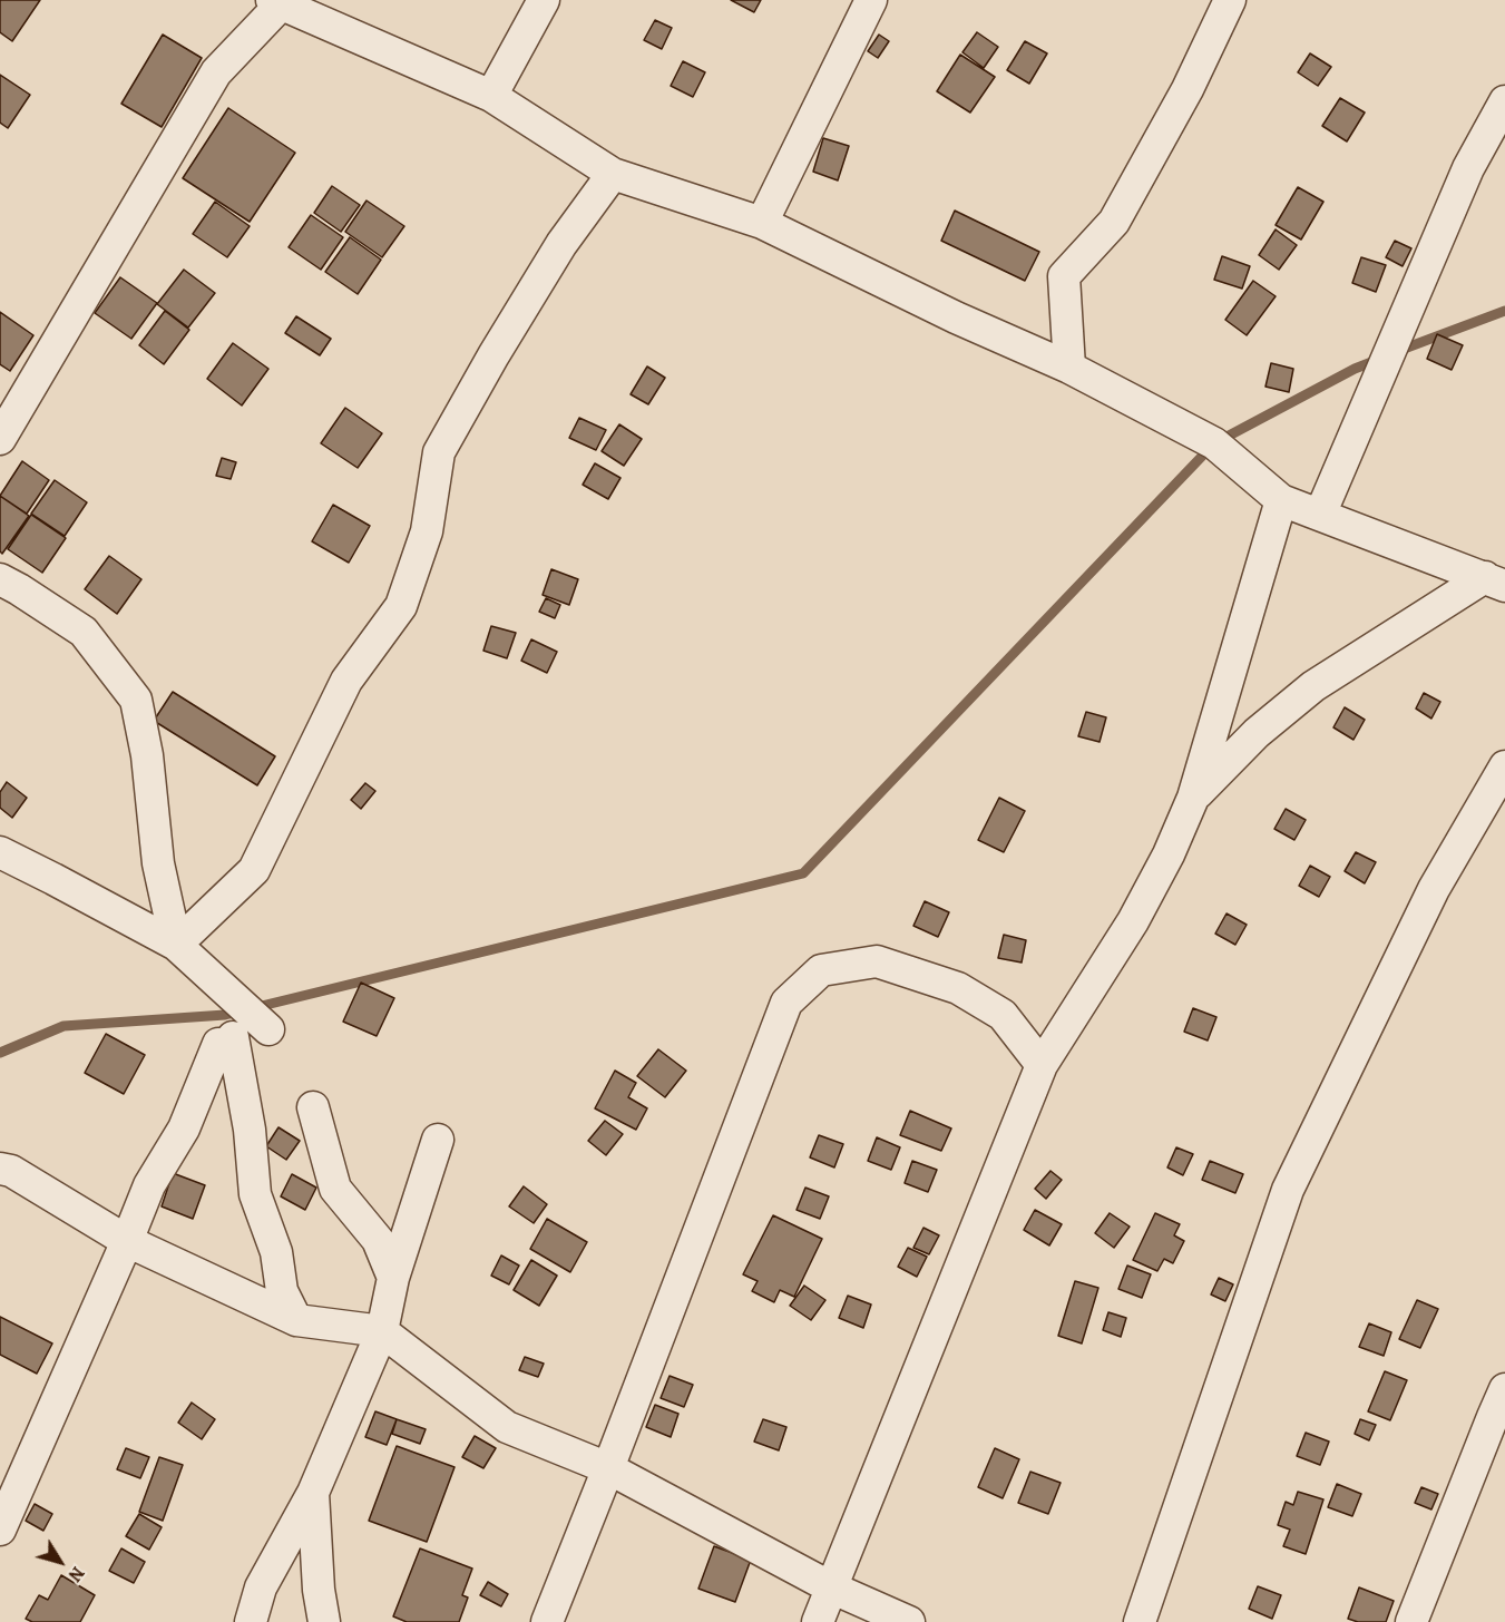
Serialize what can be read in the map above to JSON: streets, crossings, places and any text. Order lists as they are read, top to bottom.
{
  "north": "bottom right"
}
